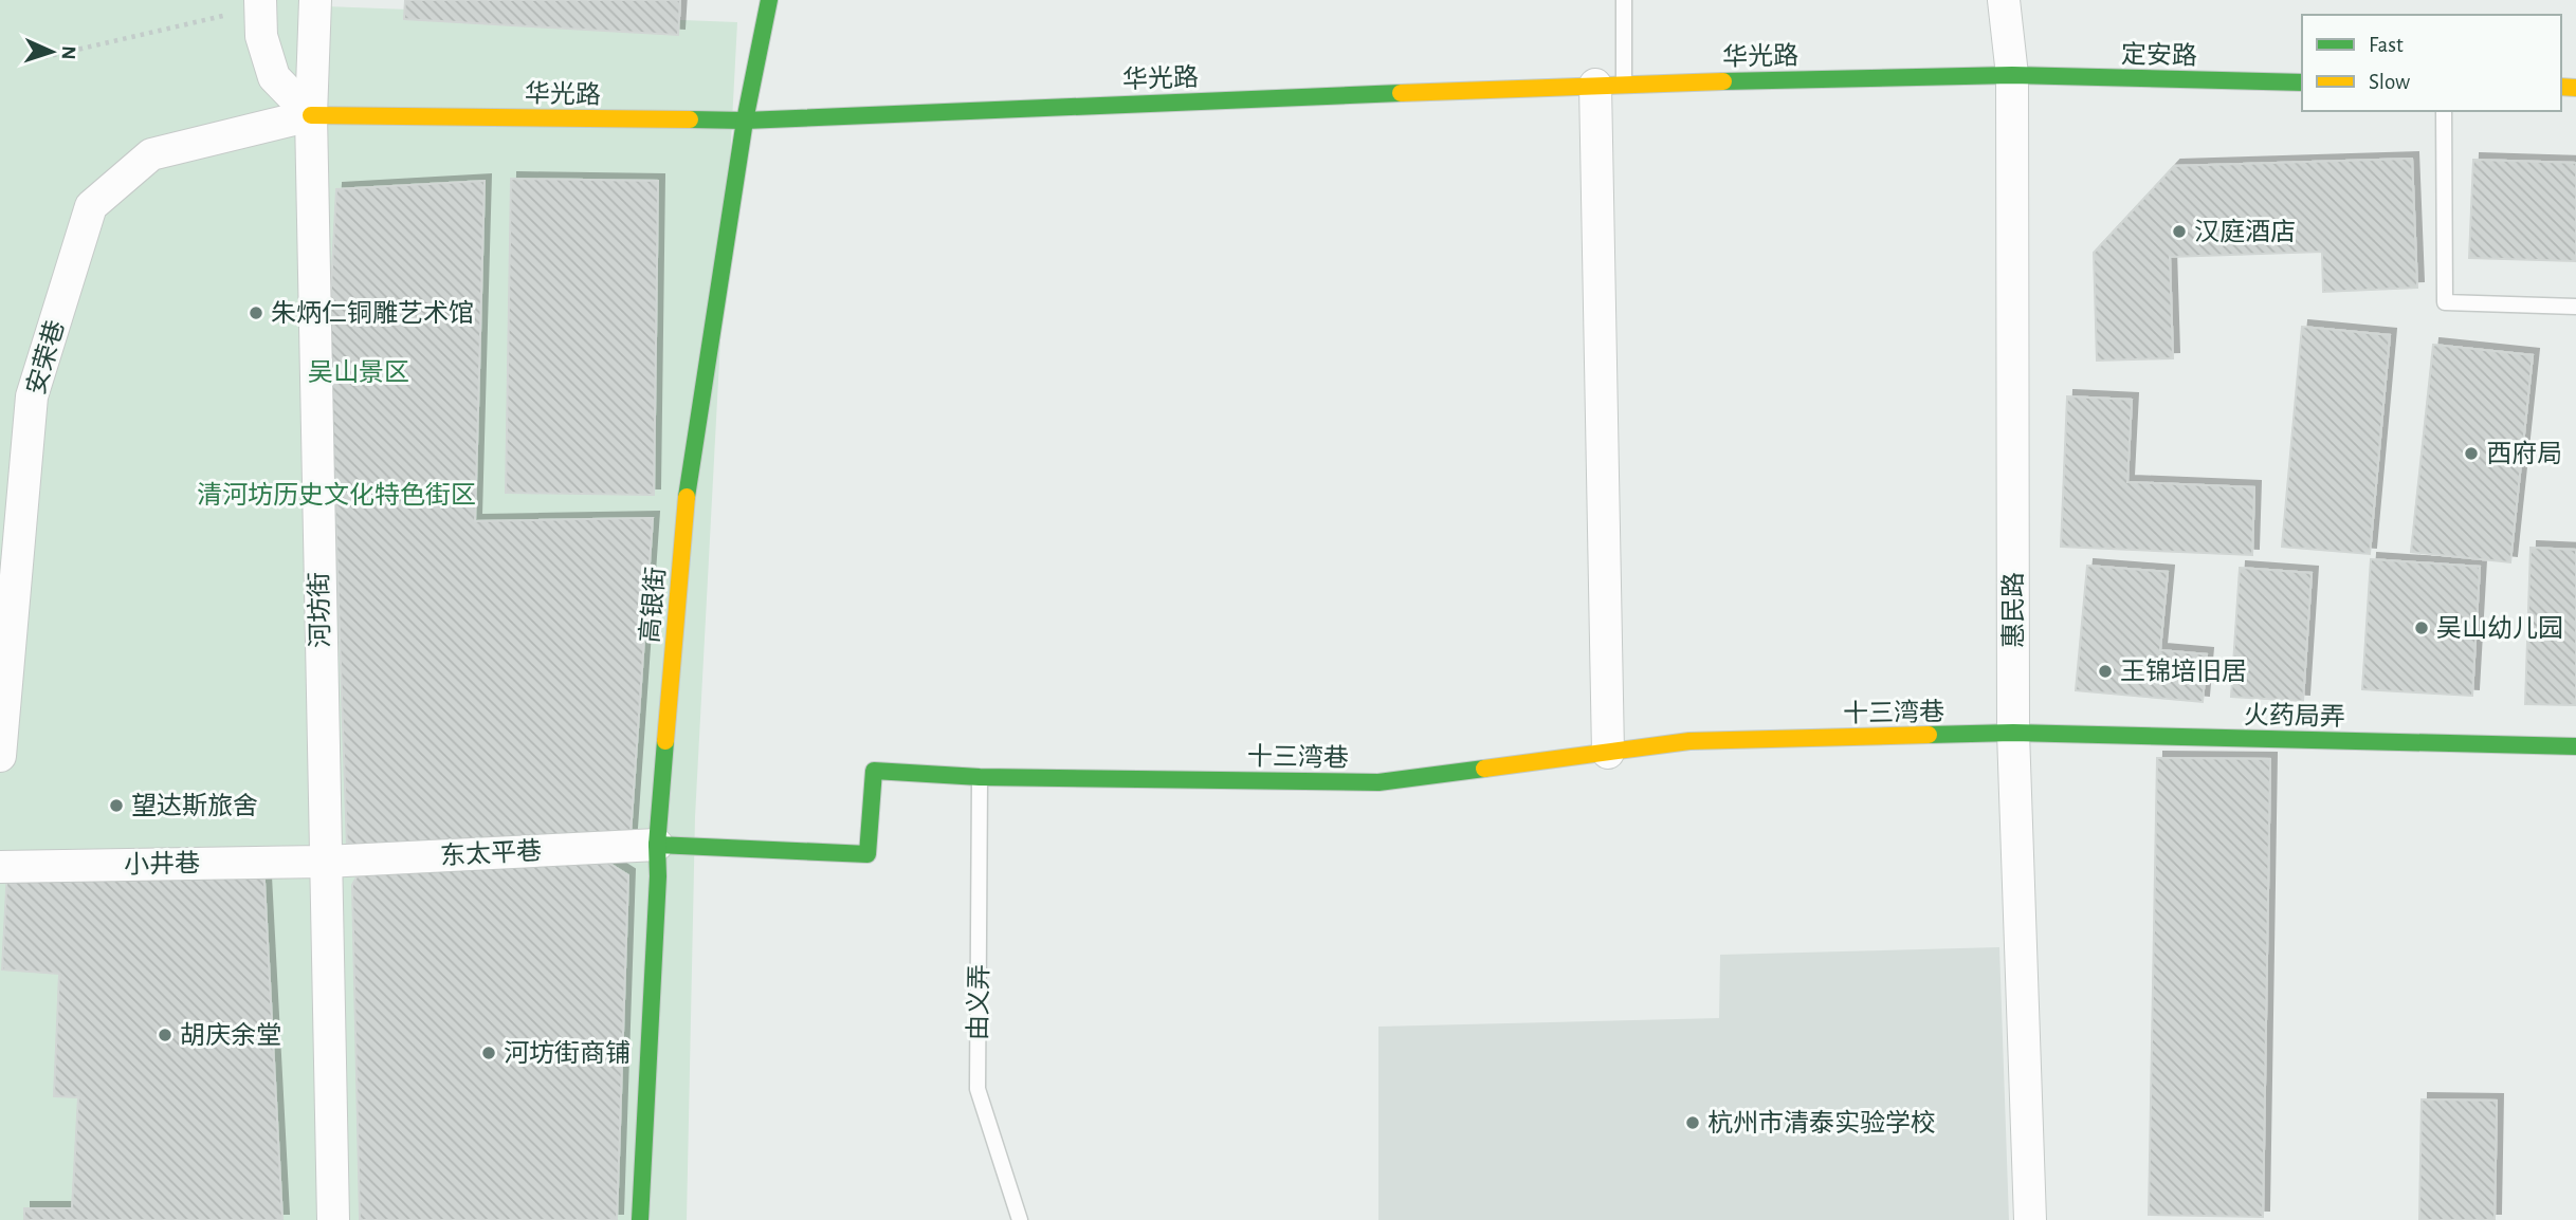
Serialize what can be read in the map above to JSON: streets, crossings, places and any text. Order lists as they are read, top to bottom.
{
  "streets": {
    "street": [
      "定安路",
      "华光路",
      "安荣巷",
      "高银街",
      "河坊街",
      "惠民路",
      "十三湾巷",
      "火药局弄",
      "东太平巷",
      "小井巷"
    ],
    "lane": ["由义弄"]
  },
  "crossings": [
    ["定安路", "华光路"],
    ["定安路", "惠民路"],
    ["华光路", "安荣巷"],
    ["华光路", "高银街"],
    ["华光路", "河坊街"],
    ["华光路", "惠民路"],
    ["安荣巷", "河坊街"],
    ["高银街", "十三湾巷"],
    ["高银街", "东太平巷"],
    ["河坊街", "东太平巷"],
    ["河坊街", "小井巷"],
    ["惠民路", "十三湾巷"],
    ["惠民路", "火药局弄"],
    ["十三湾巷", "火药局弄"],
    ["十三湾巷", "东太平巷"],
    ["十三湾巷", "由义弄"],
    ["东太平巷", "小井巷"]
  ],
  "parks": ["吴山景区", "清河坊历史文化特色街区"],
  "places": [
    "汉庭酒店",
    "朱炳仁铜雕艺术馆",
    "西府局",
    "吴山幼儿园",
    "王锦培旧居",
    "望达斯旅舍",
    "胡庆余堂",
    "河坊街商铺",
    "杭州市清泰实验学校"
  ],
  "legend": ["Fast", "Slow"],
  "north": "right"
}
